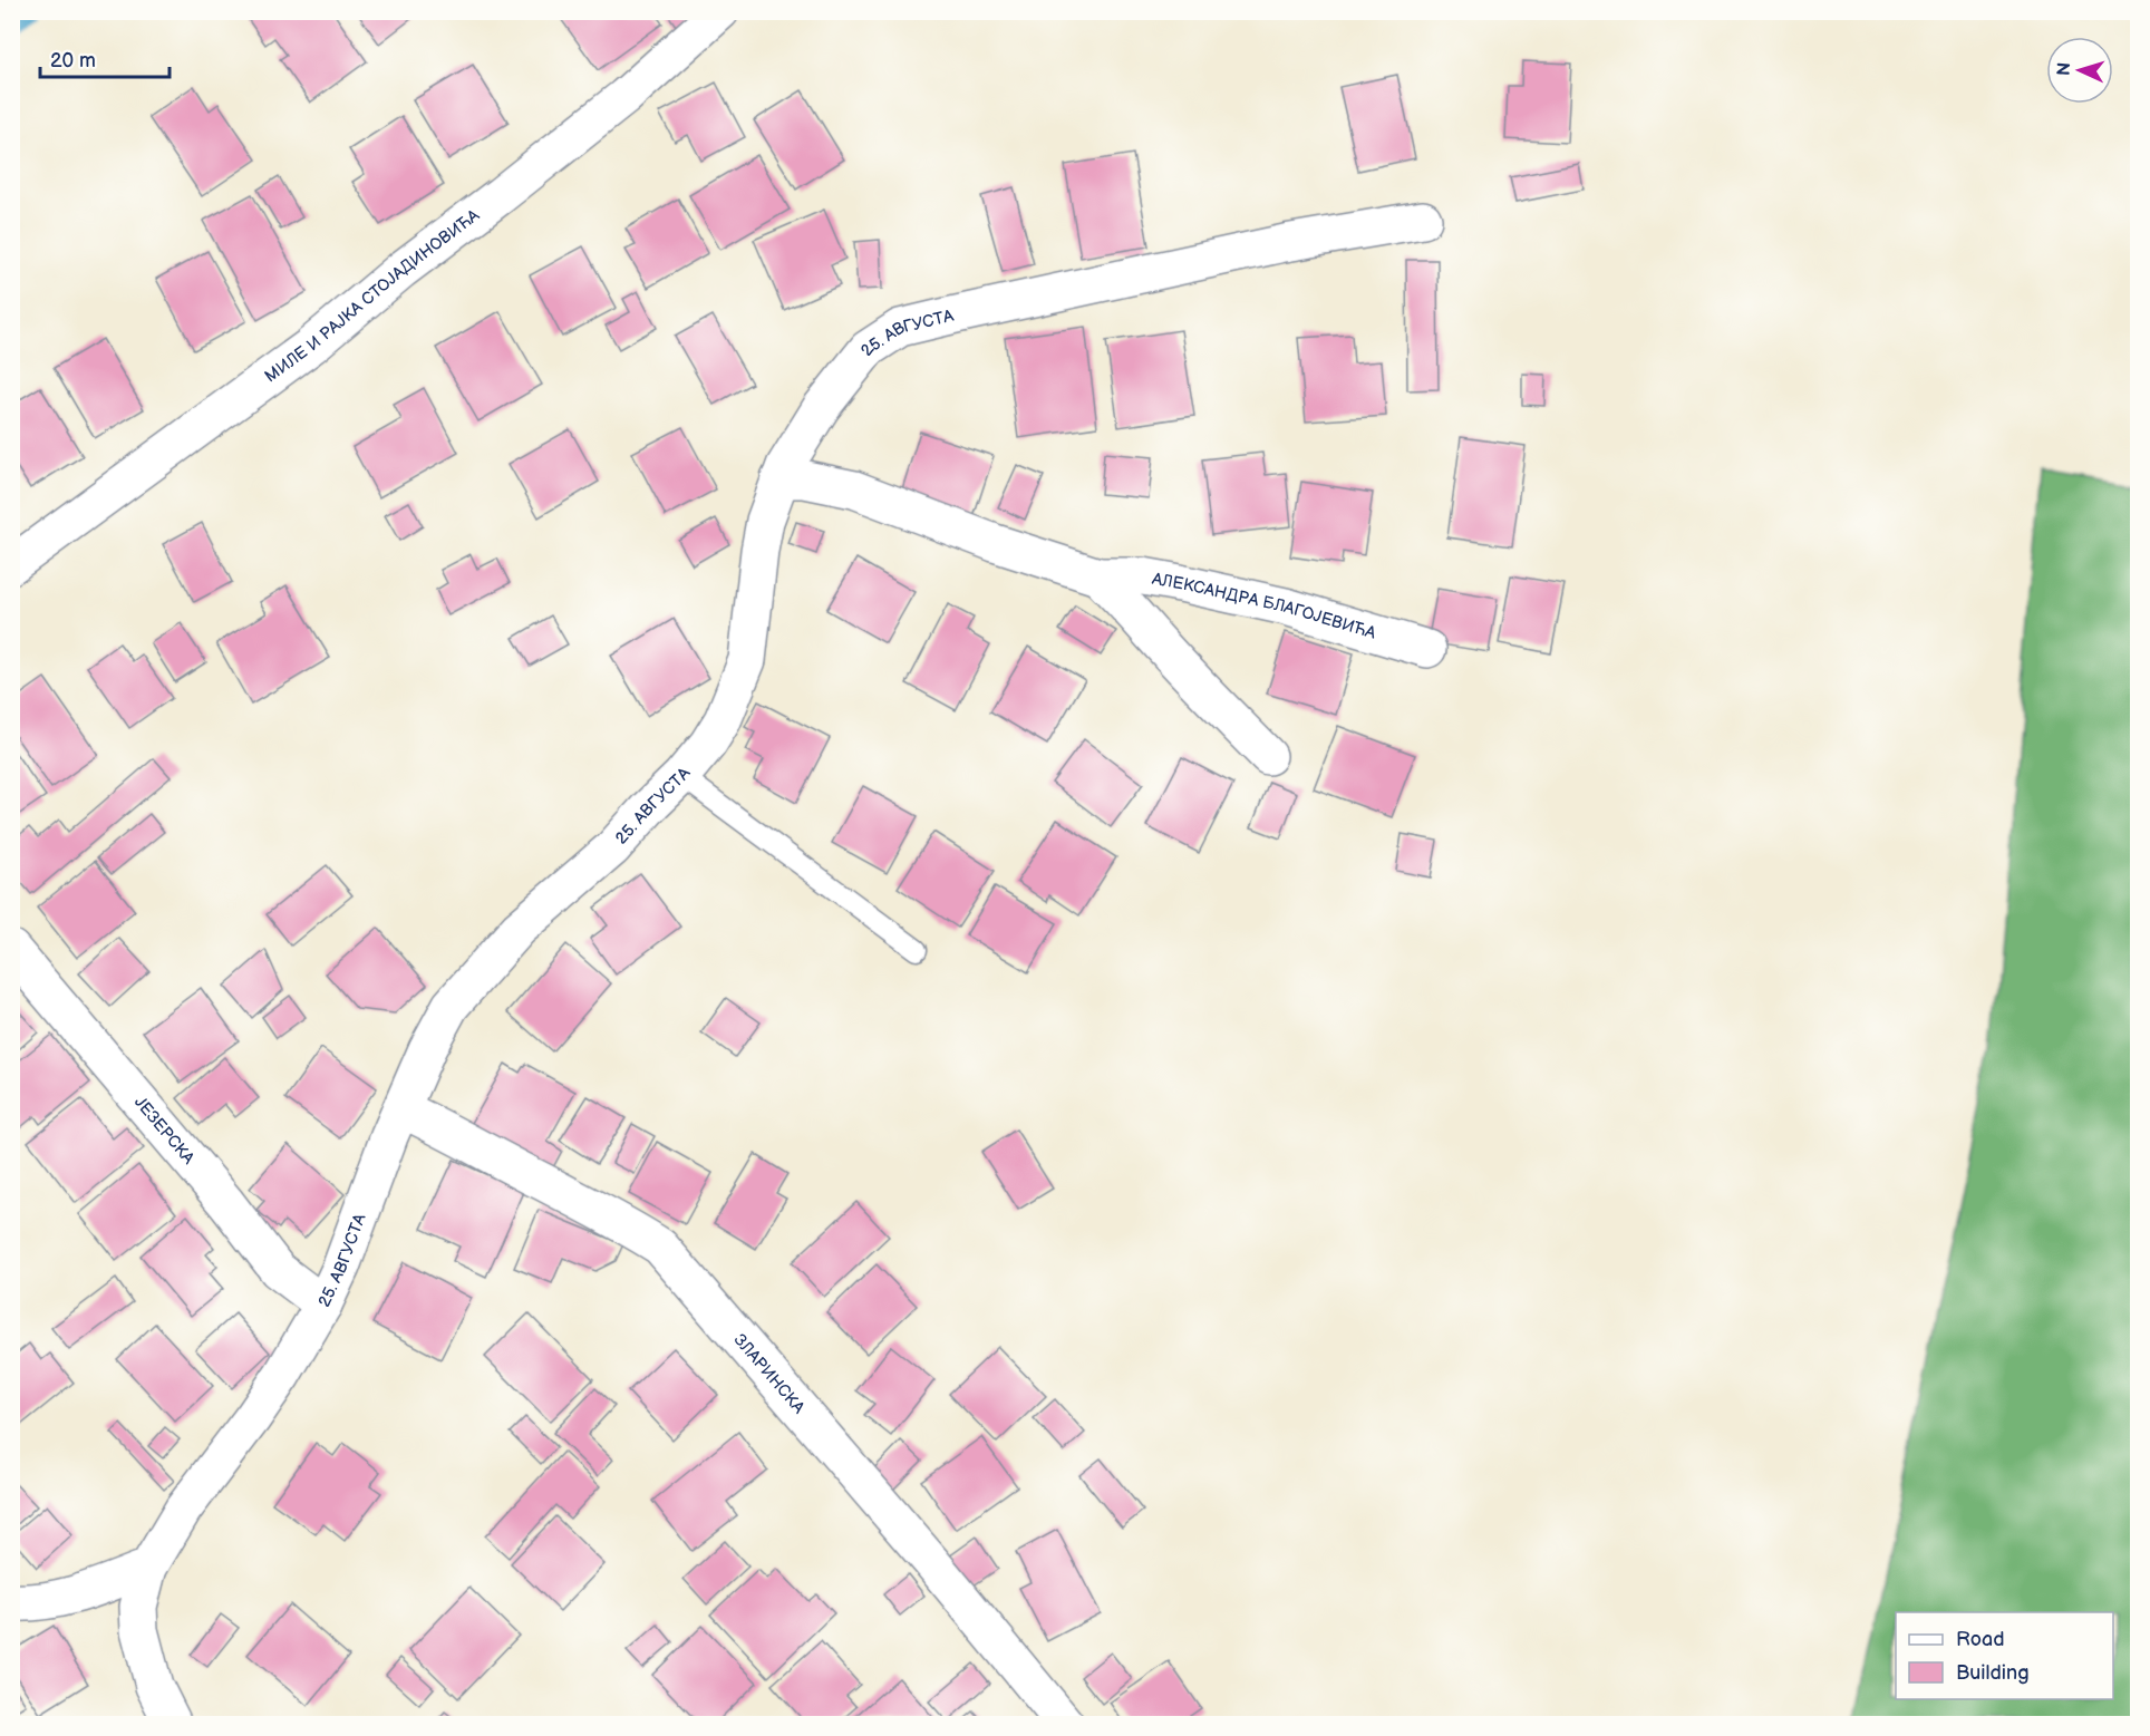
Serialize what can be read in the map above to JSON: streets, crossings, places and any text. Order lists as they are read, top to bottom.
{
  "streets": {
    "street": [
      "МИЛЕ И РАЈКА СТОЈАДИНОВИЋА",
      "25. АВГУСТА",
      "АЛЕКСАНДРА БЛАГОЈЕВИЋА",
      "ЈЕЗЕРСКА",
      "ЗЛАРИНСКА"
    ]
  },
  "crossings": [
    ["25. АВГУСТА", "АЛЕКСАНДРА БЛАГОЈЕВИЋА"],
    ["25. АВГУСТА", "ЈЕЗЕРСКА"],
    ["25. АВГУСТА", "ЗЛАРИНСКА"]
  ],
  "legend": ["Road", "Building"],
  "scale_bar": "20 m",
  "north": "left"
}
